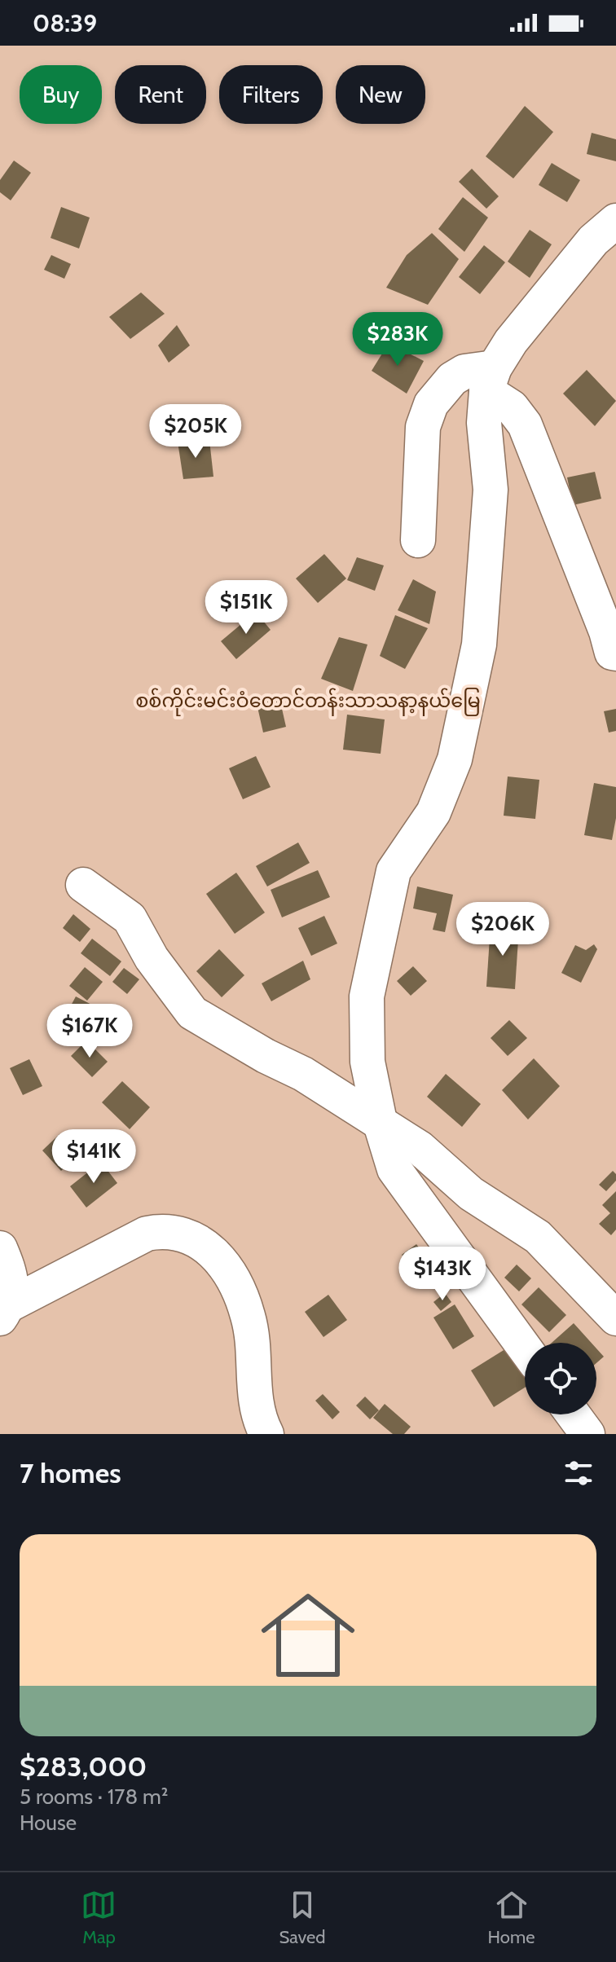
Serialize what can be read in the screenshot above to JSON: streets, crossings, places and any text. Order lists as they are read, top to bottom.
{
  "parks": ["စစ်ကိုင်းမင်းဝံတောင်တန်းသာသနာ့နယ်မြေ"],
  "page": {
    "status": "08:39",
    "chip": [
      "Buy",
      "Rent",
      "Filters",
      "New"
    ],
    "price": [
      "$283K",
      "$205K",
      "$151K",
      "$206K",
      "$167K",
      "$141K",
      "$143K"
    ],
    "heading": "7 homes",
    "list": [
      {
        "name": "$283,000",
        "note": "5 rooms · 178 m² · House"
      }
    ],
    "tabs": ["Map", "Saved", "Home"]
  }
}
